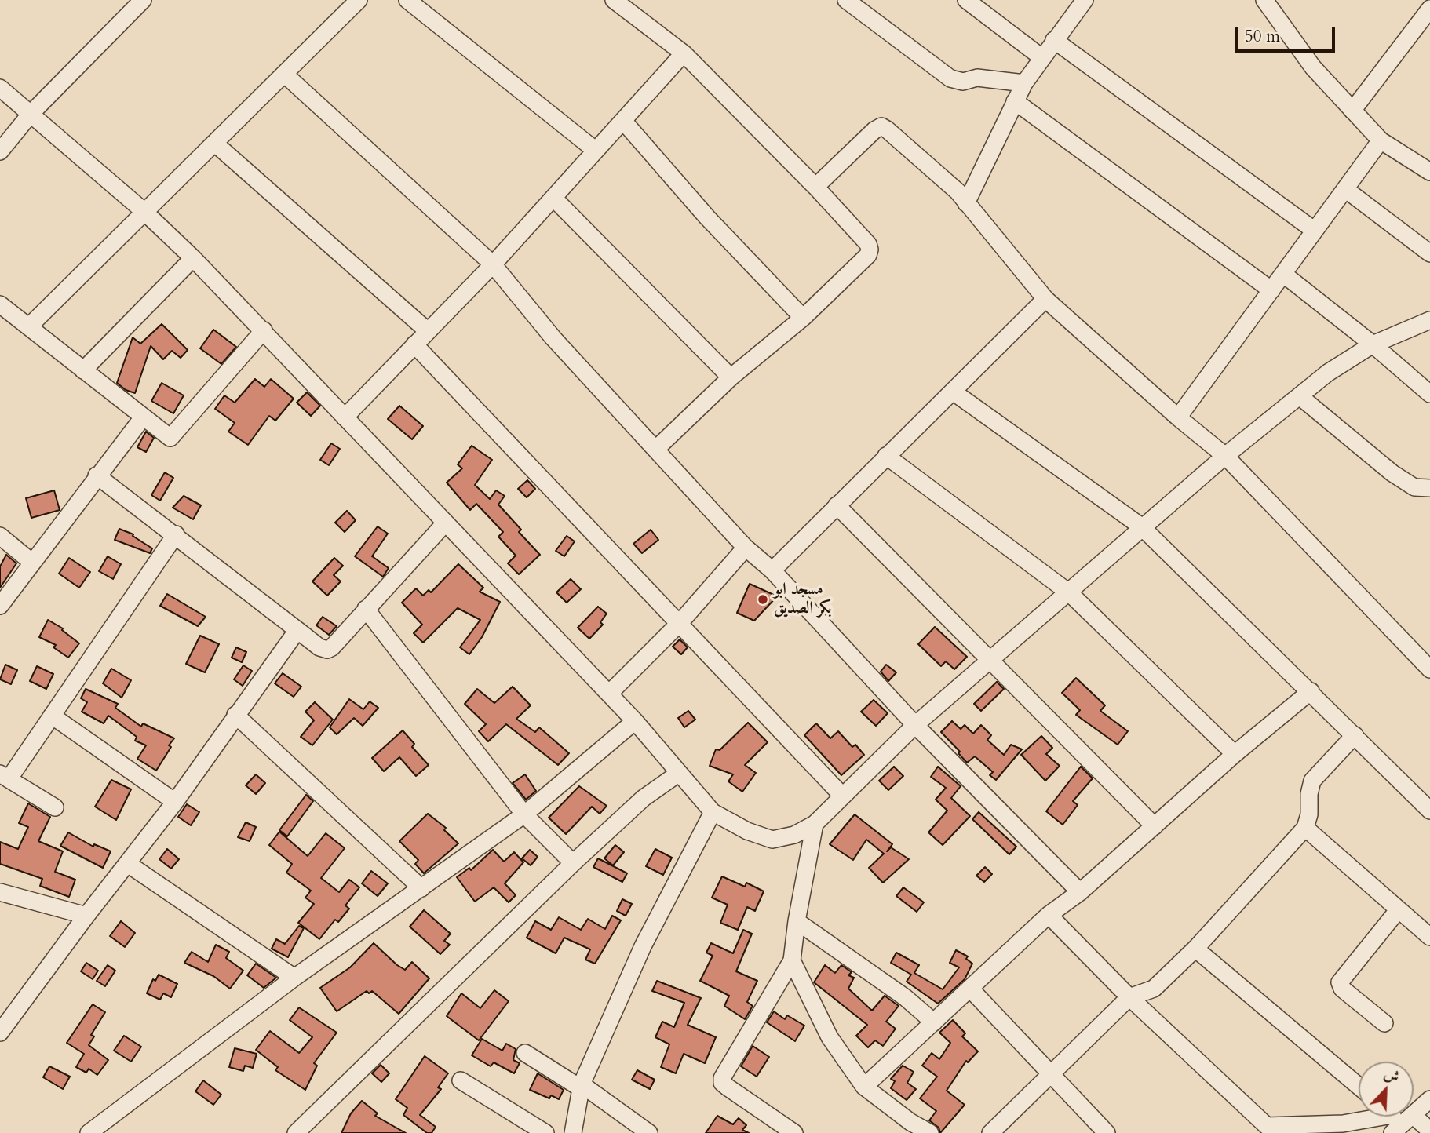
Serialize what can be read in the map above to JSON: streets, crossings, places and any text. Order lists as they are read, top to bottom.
{
  "places": ["مسجد ابو بكر الصديق"],
  "scale_bar": "50 m",
  "north": "top right"
}
